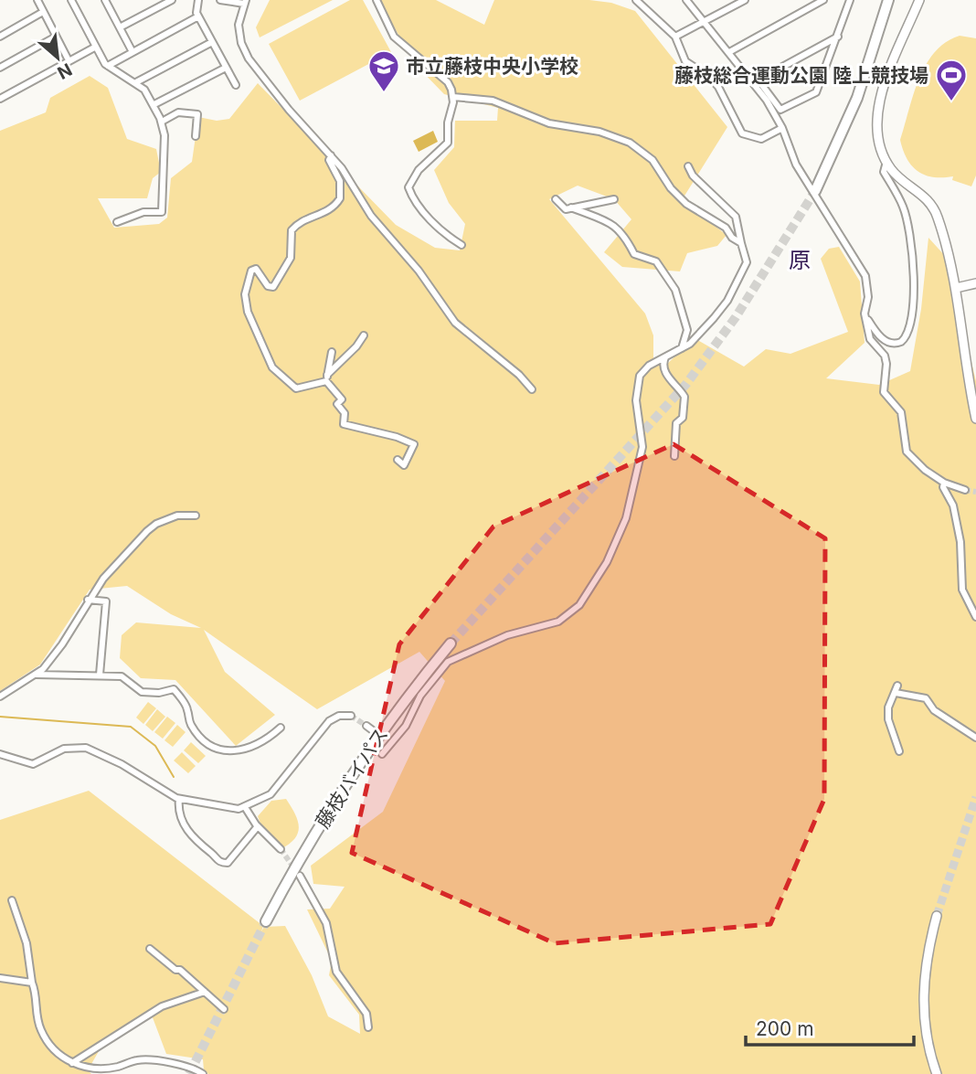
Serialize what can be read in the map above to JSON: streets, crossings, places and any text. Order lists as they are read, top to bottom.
{
  "streets": {
    "highway": ["藤枝バイパス"]
  },
  "districts": ["原"],
  "places": {
    "school or university": ["市立藤枝中央小学校"],
    "sports": ["藤枝総合運動公園 陸上競技場"]
  },
  "scale_bar": "200 m",
  "north": "bottom right"
}
